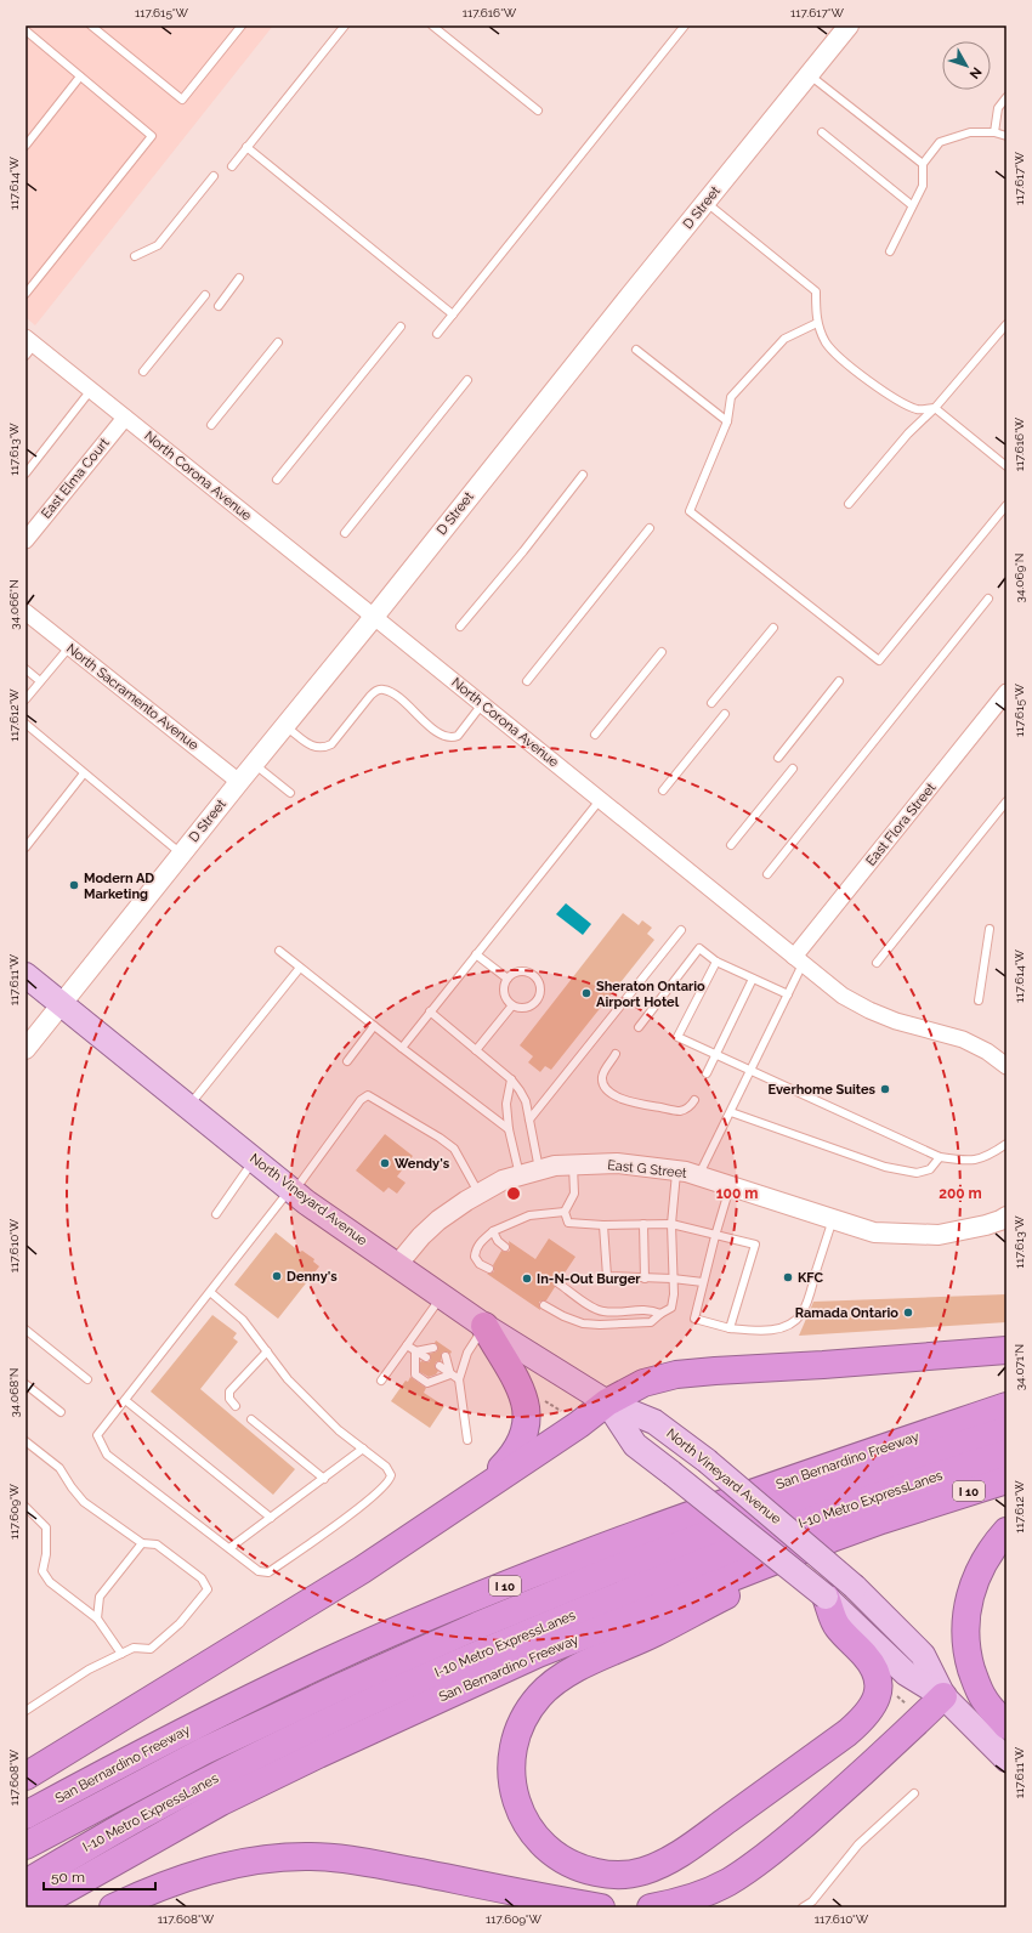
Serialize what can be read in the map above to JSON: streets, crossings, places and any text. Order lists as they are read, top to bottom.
{
  "streets": {
    "highway": ["San Bernardino Freeway", "I 10", "I-10 Metro ExpressLanes"],
    "main road": ["North Vineyard Avenue"],
    "street": [
      "D Street",
      "North Corona Avenue",
      "East Elma Court",
      "North Sacramento Avenue",
      "East Flora Street",
      "East G Street"
    ]
  },
  "crossings": [
    ["D Street", "North Corona Avenue"],
    ["D Street", "North Sacramento Avenue"],
    ["D Street", "North Vineyard Avenue"],
    ["North Corona Avenue", "East Elma Court"],
    ["North Corona Avenue", "East Flora Street"],
    ["East G Street", "North Vineyard Avenue"]
  ],
  "places": [
    "Modern AD Marketing",
    "Sheraton Ontario Airport Hotel",
    "Everhome Suites",
    "Wendy's",
    "Denny's",
    "KFC",
    "In-N-Out Burger",
    "Ramada Ontario"
  ],
  "scale_bar": "50 m",
  "north": "bottom right",
  "coordinates": [
    "117.615°W",
    "117.616°W",
    "117.617°W",
    "117.614°W",
    "117.613°W",
    "34.069°N",
    "34.066°N",
    "117.612°W",
    "117.611°W",
    "117.610°W",
    "34.071°N",
    "34.068°N",
    "117.609°W",
    "117.608°W"
  ],
  "rings": ["100 m", "200 m"]
}
